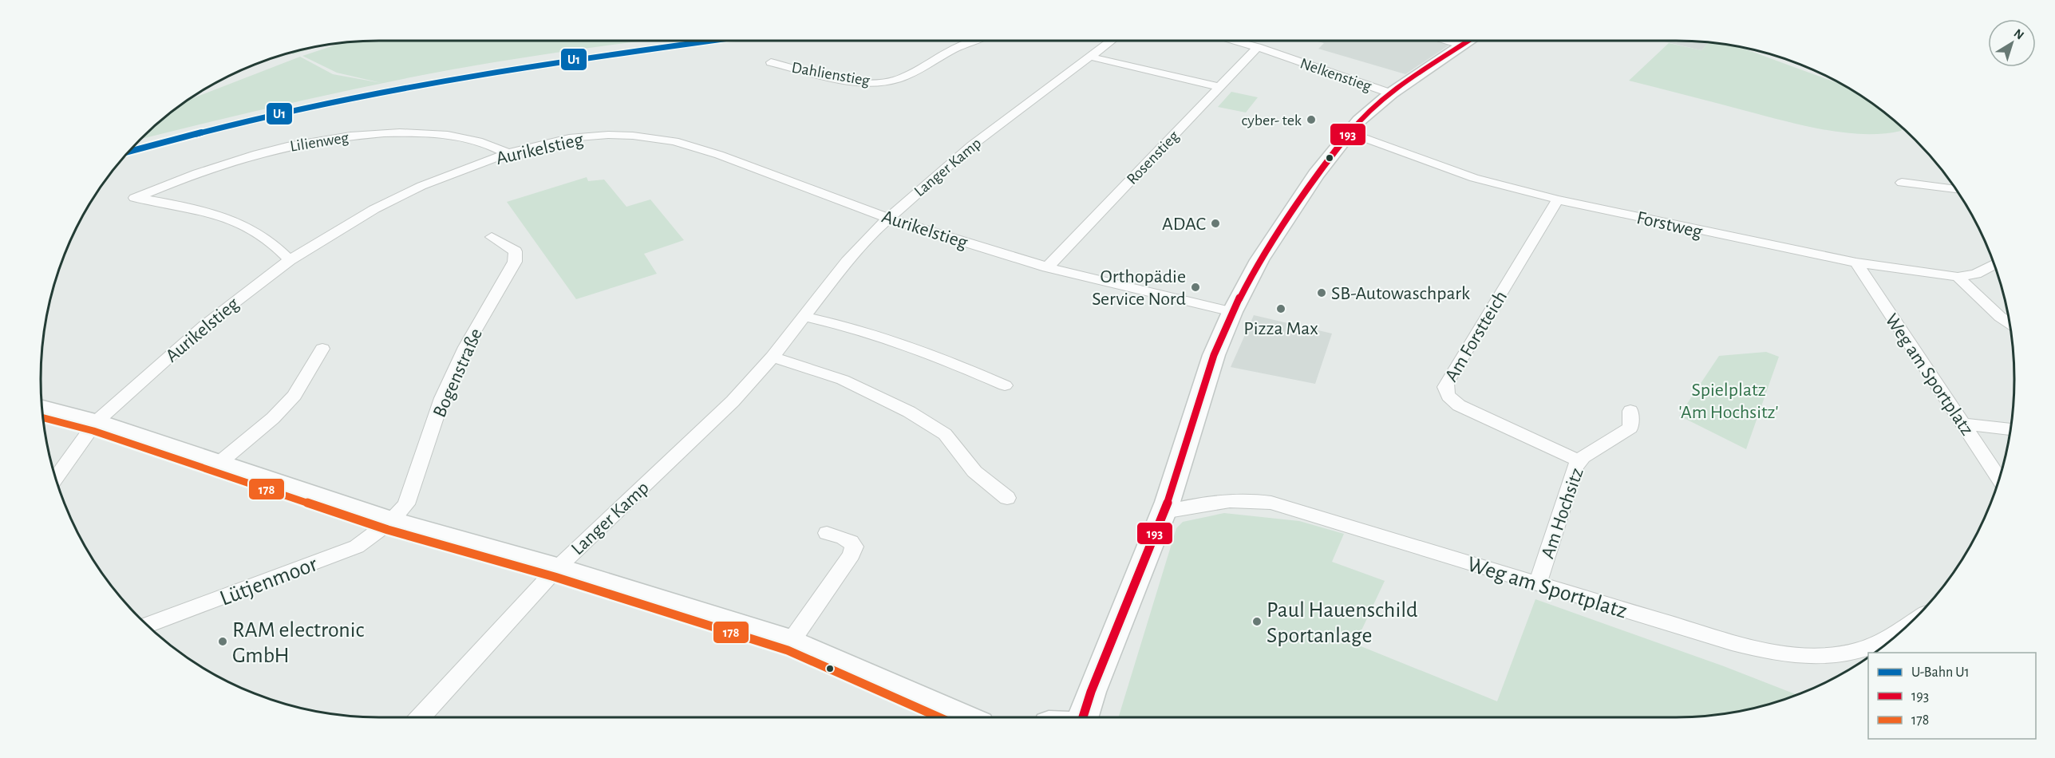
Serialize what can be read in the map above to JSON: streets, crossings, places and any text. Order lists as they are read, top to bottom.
{
  "streets": {
    "street": [
      "Dahlienstieg",
      "Nelkenstieg",
      "Lilienweg",
      "Aurikelstieg",
      "Rosenstieg",
      "Langer Kamp",
      "Forstweg",
      "Am Forstteich",
      "Bogenstraße",
      "Weg am Sportplatz",
      "Am Hochsitz",
      "Lütjenmoor"
    ]
  },
  "crossings": [
    ["Nelkenstieg", "Rosenstieg"],
    ["Lilienweg", "Aurikelstieg"],
    ["Aurikelstieg", "Rosenstieg"],
    ["Aurikelstieg", "Langer Kamp"],
    ["Forstweg", "Am Forstteich"],
    ["Forstweg", "Weg am Sportplatz"],
    ["Am Forstteich", "Am Hochsitz"],
    ["Bogenstraße", "Lütjenmoor"],
    ["Weg am Sportplatz", "Am Hochsitz"]
  ],
  "parks": ["Spielplatz 'Am Hochsitz'"],
  "places": [
    "cyber- tek",
    "ADAC",
    "Orthopädie Service Nord",
    "SB-Autowaschpark",
    "Pizza Max",
    "Paul Hauenschild Sportanlage",
    "RAM electronic GmbH"
  ],
  "lines": ["metro line U1", "transit line 193", "transit line 178"],
  "legend": ["U-Bahn U1", "193", "178"],
  "north": "top right"
}
